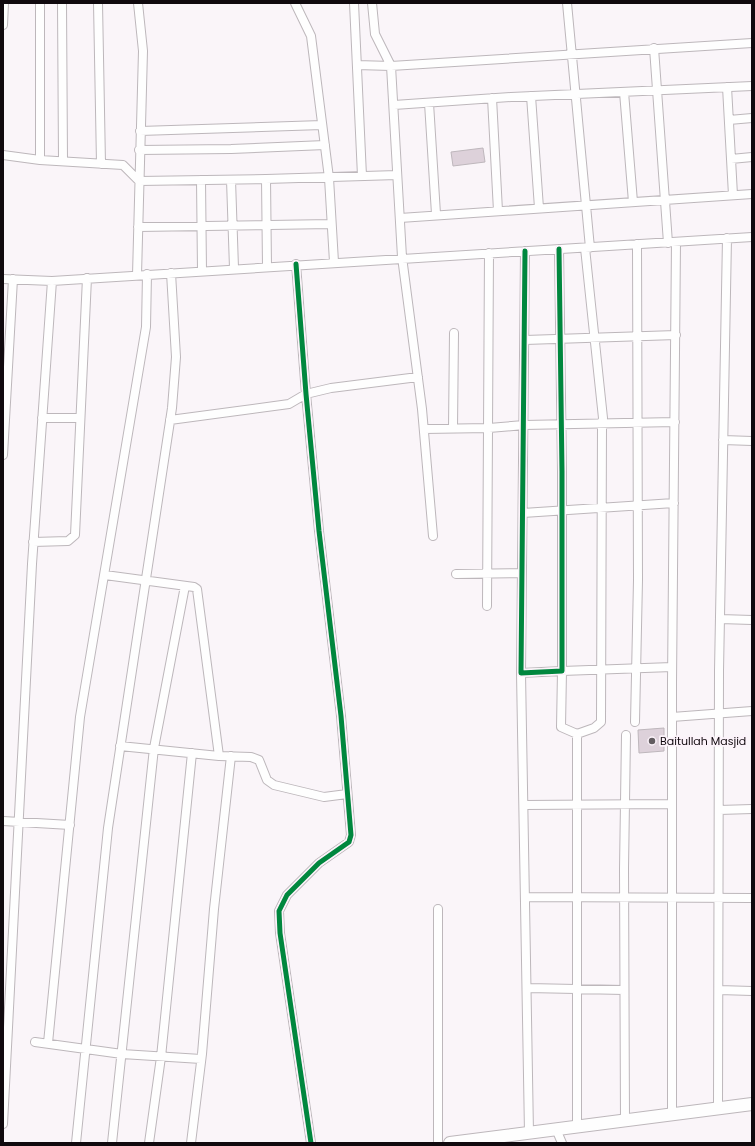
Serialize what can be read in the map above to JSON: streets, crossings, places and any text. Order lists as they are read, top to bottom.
{
  "places": ["Baitullah Masjid"]
}
